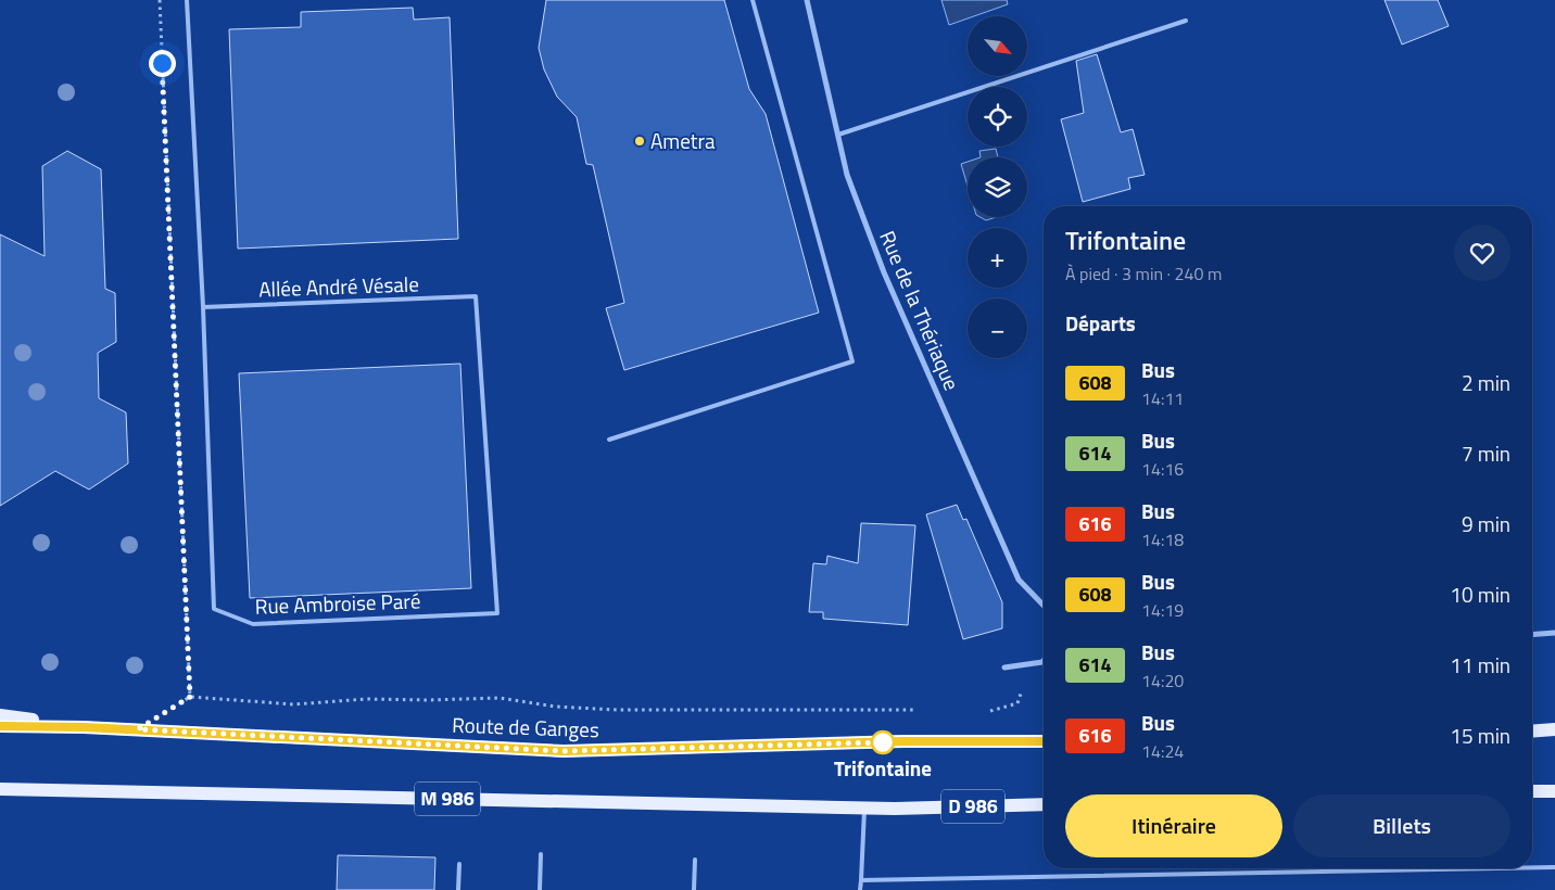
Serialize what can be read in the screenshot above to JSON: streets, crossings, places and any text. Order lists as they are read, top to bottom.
{
  "streets": {
    "main road": ["Route de Ganges", "M 986", "D 986"],
    "street": ["Rue de la Thériaque"],
    "lane": ["Allée André Vésale", "Rue Ambroise Paré"]
  },
  "crossings": [
    ["Allée André Vésale", "Rue Ambroise Paré"],
    ["M 986", "D 986"]
  ],
  "places": ["Ametra", "Trifontaine"],
  "lines": ["bus line 608"],
  "north": "bottom right",
  "page": {
    "map_buttons": ["+", "−"],
    "heading": [
      ["Trifontaine", "À pied · 3 min · 240 m"],
      "Départs"
    ],
    "list": [
      {
        "mark": "608",
        "name": "Bus",
        "note": "14:11",
        "value": "2 min"
      },
      {
        "mark": "614",
        "name": "Bus",
        "note": "14:16",
        "value": "7 min"
      },
      {
        "mark": "616",
        "name": "Bus",
        "note": "14:18",
        "value": "9 min"
      },
      {
        "mark": "608",
        "name": "Bus",
        "note": "14:19",
        "value": "10 min"
      },
      {
        "mark": "614",
        "name": "Bus",
        "note": "14:20",
        "value": "11 min"
      },
      {
        "mark": "616",
        "name": "Bus",
        "note": "14:24",
        "value": "15 min"
      }
    ],
    "buttons": ["Itinéraire", "Billets"]
  }
}
